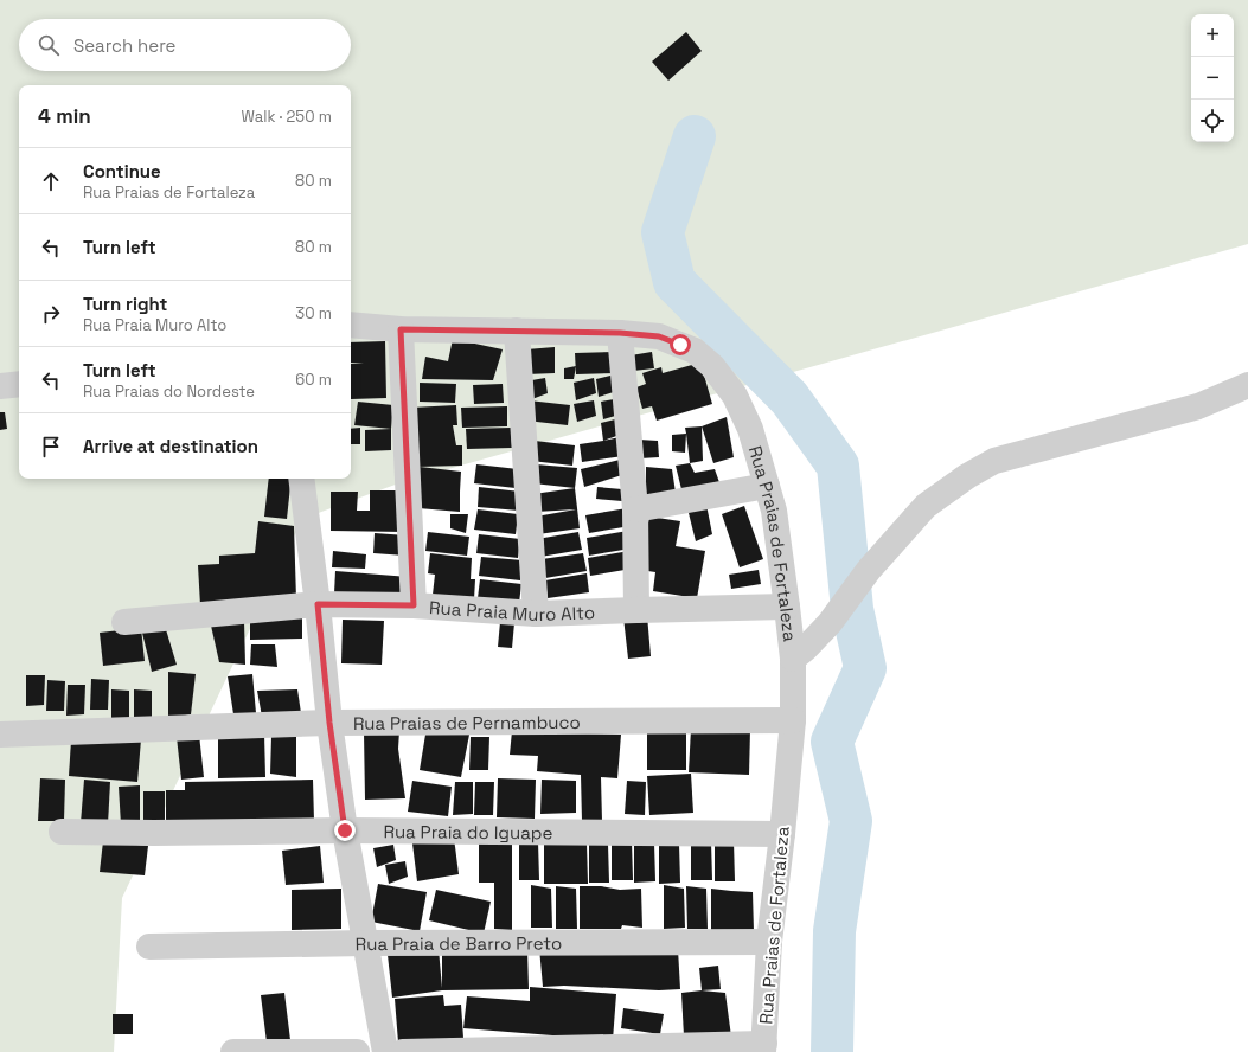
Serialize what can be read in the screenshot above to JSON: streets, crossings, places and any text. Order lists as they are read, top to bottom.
{
  "streets": {
    "street": [
      "Rua Praias de Fortaleza",
      "Rua Praia Muro Alto",
      "Rua Praias de Pernambuco",
      "Rua Praia do Iguape",
      "Rua Praia de Barro Preto"
    ]
  },
  "crossings": [
    ["Rua Praias de Fortaleza", "Rua Praia Muro Alto"],
    ["Rua Praias de Fortaleza", "Rua Praias de Pernambuco"],
    ["Rua Praias de Fortaleza", "Rua Praia do Iguape"],
    ["Rua Praias de Fortaleza", "Rua Praia de Barro Preto"]
  ],
  "page": {
    "map_buttons": ["+", "−"],
    "search": "Search here",
    "heading": ["4 min", "Walk · 250 m"],
    "list": [
      ["Continue", "Rua Praias de Fortaleza", "80 m"],
      ["Turn left", "80 m"],
      ["Turn right", "Rua Praia Muro Alto", "30 m"],
      ["Turn left", "Rua Praias do Nordeste", "60 m"],
      "Arrive at destination"
    ]
  }
}
